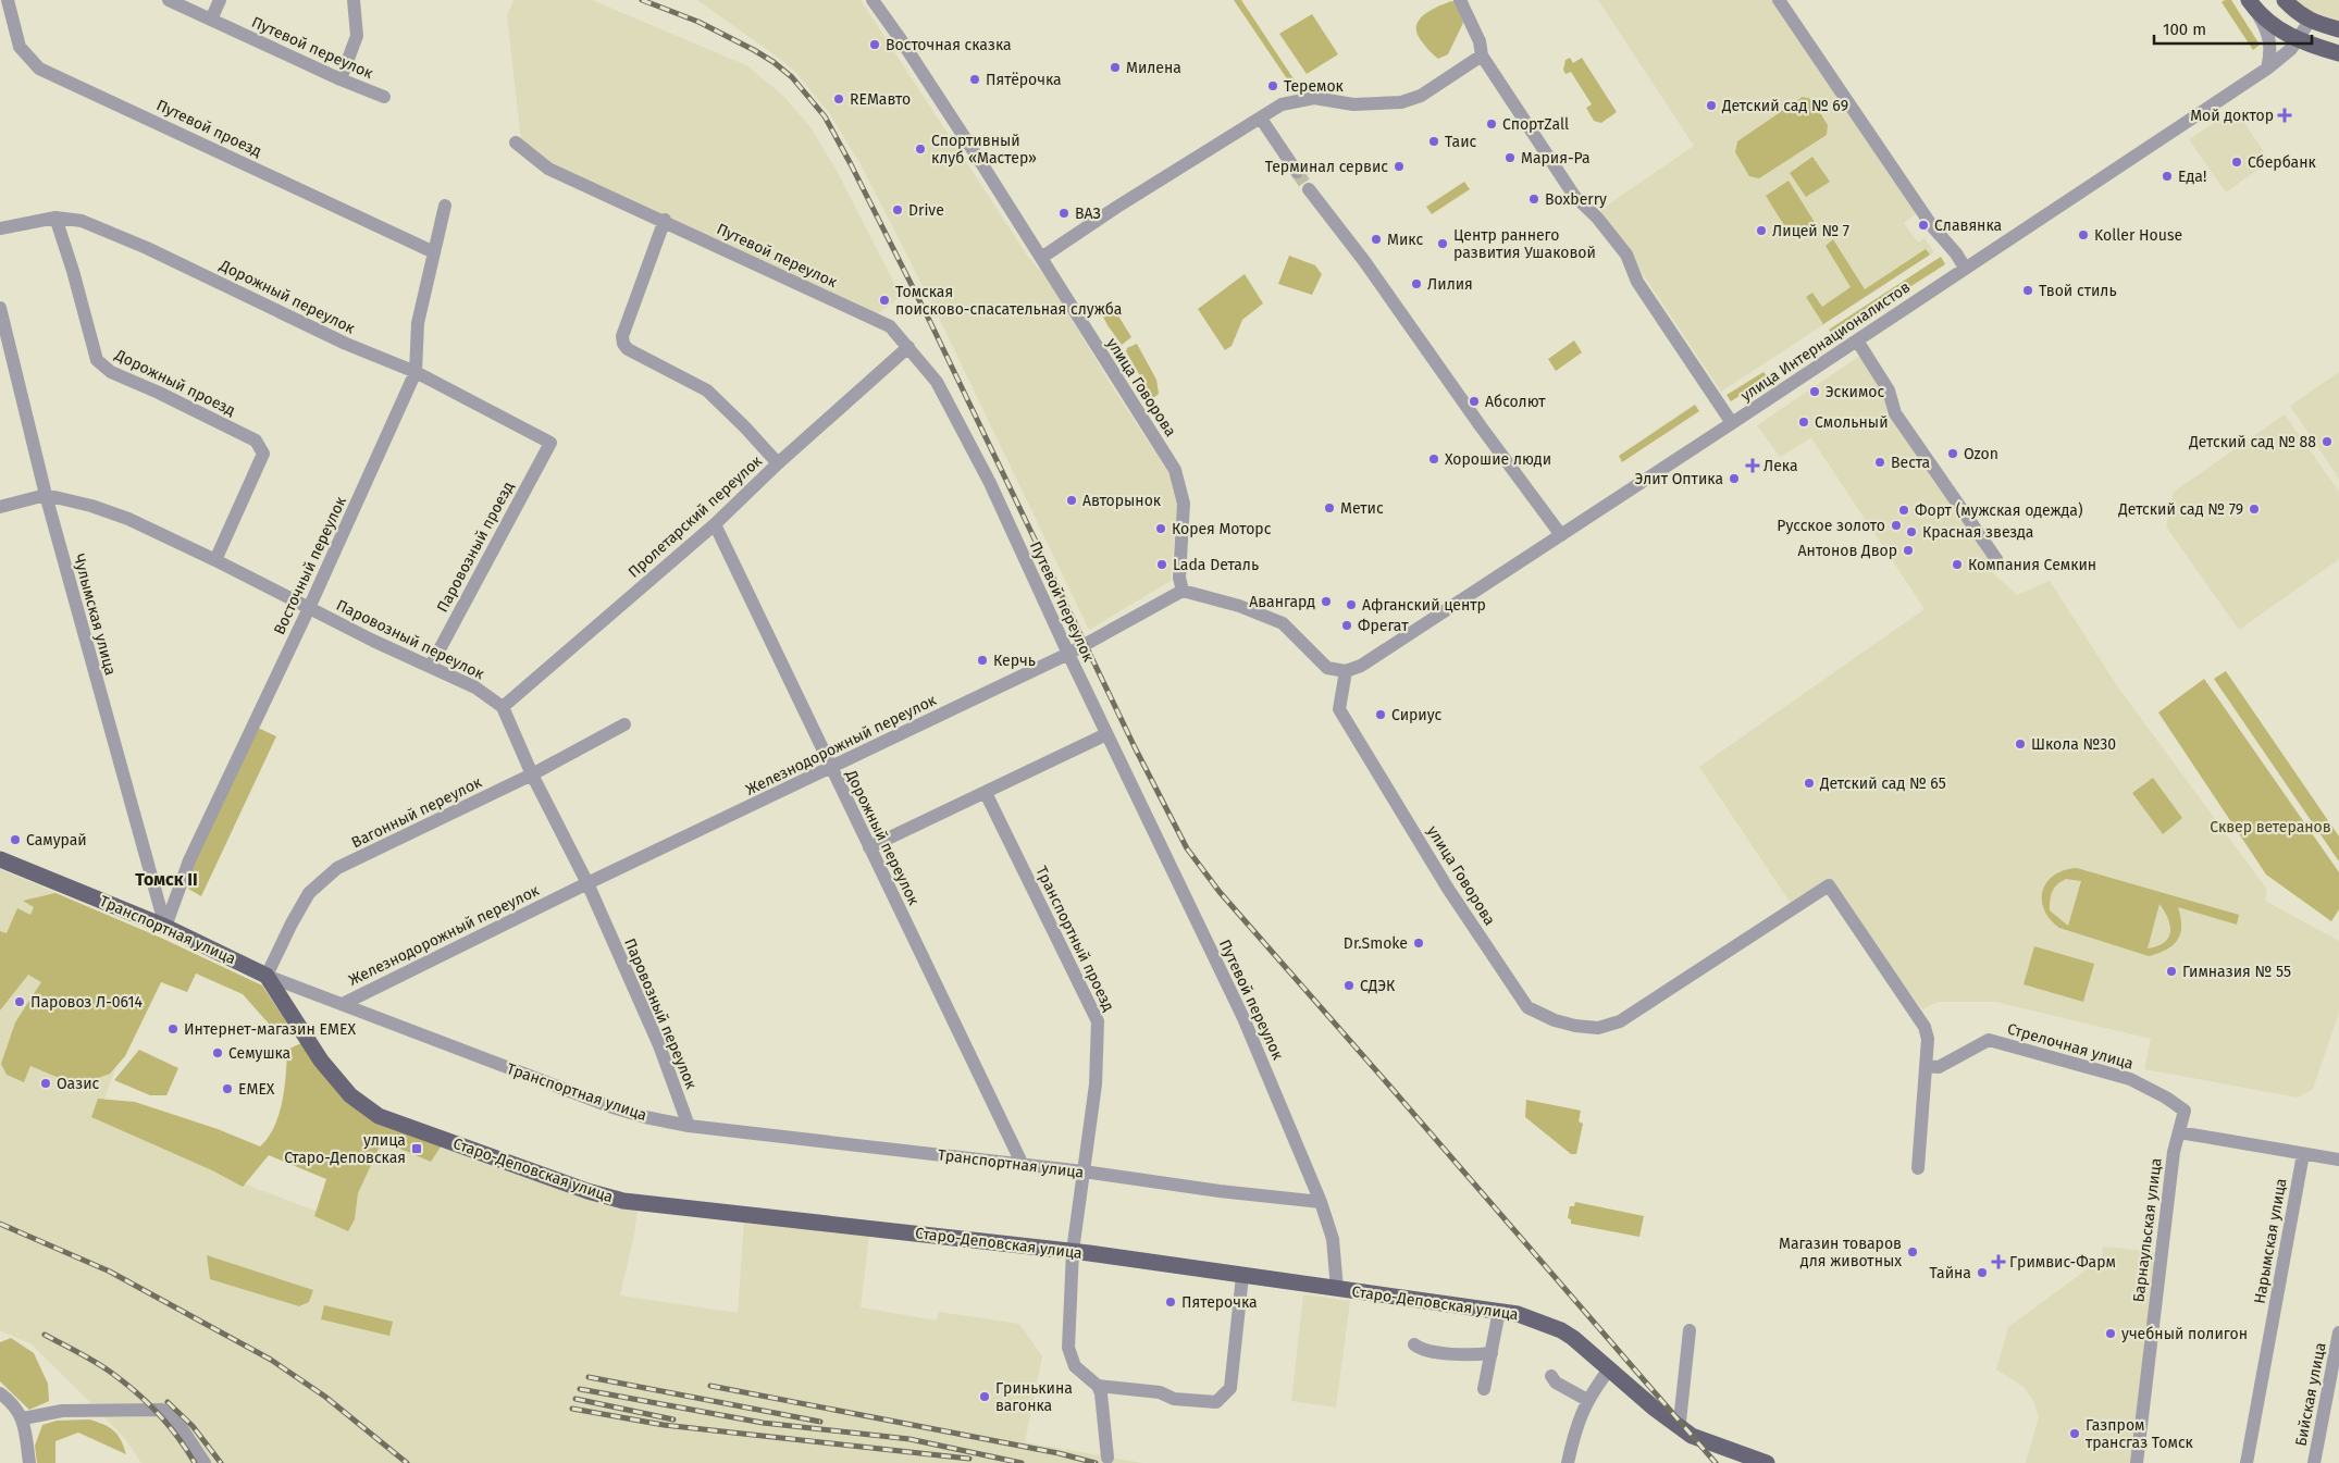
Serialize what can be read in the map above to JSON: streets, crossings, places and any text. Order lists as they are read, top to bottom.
{
  "streets": {
    "main road": ["Транспортная улица", "Старо-Деповская улица"],
    "street": [
      "Путевой переулок",
      "Путевой проезд",
      "Дорожный переулок",
      "улица Интернационалистов",
      "Дорожный проезд",
      "улица Говорова",
      "Пролетарский переулок",
      "Паровозный проезд",
      "Восточный переулок",
      "Чулымская улица",
      "Паровозный переулок",
      "Железнодорожный переулок",
      "Вагонный переулок",
      "Транспортный проезд",
      "Стрелочная улица",
      "Барнаульская улица",
      "Нарымская улица",
      "Бийская улица"
    ]
  },
  "crossings": [
    ["Путевой переулок", "Пролетарский переулок"],
    ["Путевой переулок", "Железнодорожный переулок"],
    ["Путевой переулок", "Транспортная улица"],
    ["Путевой переулок", "Старо-Деповская улица"],
    ["Путевой проезд", "Восточный переулок"],
    ["Дорожный переулок", "Дорожный проезд"],
    ["Дорожный переулок", "Пролетарский переулок"],
    ["Дорожный переулок", "Паровозный проезд"],
    ["Дорожный переулок", "Восточный переулок"],
    ["Дорожный переулок", "Железнодорожный переулок"],
    ["Дорожный переулок", "Транспортная улица"],
    ["улица Интернационалистов", "улица Говорова"],
    ["Дорожный проезд", "Паровозный переулок"],
    ["улица Говорова", "Железнодорожный переулок"],
    ["улица Говорова", "Стрелочная улица"],
    ["Пролетарский переулок", "Паровозный переулок"],
    ["Паровозный проезд", "Паровозный переулок"],
    ["Восточный переулок", "Чулымская улица"],
    ["Восточный переулок", "Паровозный переулок"],
    ["Восточный переулок", "Транспортная улица"],
    ["Чулымская улица", "Паровозный переулок"],
    ["Чулымская улица", "Транспортная улица"],
    ["Паровозный переулок", "Железнодорожный переулок"],
    ["Паровозный переулок", "Вагонный переулок"],
    ["Паровозный переулок", "Транспортная улица"],
    ["Железнодорожный переулок", "Транспортная улица"],
    ["Вагонный переулок", "Транспортная улица"],
    ["Вагонный переулок", "Старо-Деповская улица"],
    ["Транспортная улица", "Транспортный проезд"],
    ["Транспортная улица", "Старо-Деповская улица"],
    ["Транспортный проезд", "Старо-Деповская улица"],
    ["Стрелочная улица", "Барнаульская улица"]
  ],
  "districts": ["Томск II"],
  "parks": ["Сквер ветеранов"],
  "places": {
    "other": [
      "Восточная сказка",
      "Милена",
      "Пятёрочка",
      "Теремок",
      "REMавто",
      "Детский сад № 69",
      "СпортZall",
      "Таис",
      "Спортивный клуб «Мастер»",
      "Мария-Ра",
      "Сбербанк",
      "Терминал сервис",
      "Еда!",
      "Boxberry",
      "Drive",
      "ВАЗ",
      "Славянка",
      "Лицей № 7",
      "Koller House",
      "Микс",
      "Центр раннего развития Ушаковой",
      "Лилия",
      "Твой стиль",
      "Томская поисково-спасательная служба",
      "Эскимос",
      "Абсолют",
      "Смольный",
      "Детский сад № 88",
      "Ozon",
      "Хорошие люди",
      "Веста",
      "Элит Оптика",
      "Авторынок",
      "Метис",
      "Детский сад № 79",
      "Форт (мужская одежда)",
      "Русское золото",
      "Корея Моторс",
      "Красная звезда",
      "Антонов Двор",
      "Lada Dеталь",
      "Компания Семкин",
      "Авангард",
      "Афганский центр",
      "Фрегат",
      "Керчь",
      "Сириус",
      "Школа №30",
      "Детский сад № 65",
      "Самурай",
      "Dr.Smoke",
      "Гимназия № 55",
      "СДЭК",
      "Паровоз Л-0614",
      "Интернет-магазин EMEX",
      "Семушка",
      "Оазис",
      "EMEX",
      "Магазин товаров для животных",
      "Тайна",
      "Пятерочка",
      "учебный полигон",
      "Гринькина вагонка",
      "Газпром трансгаз Томск"
    ],
    "health": ["Мой доктор", "Лека", "Гримвис-Фарм"],
    "transit": ["улица Старо-Деповская"]
  },
  "scale_bar": "100 m"
}
